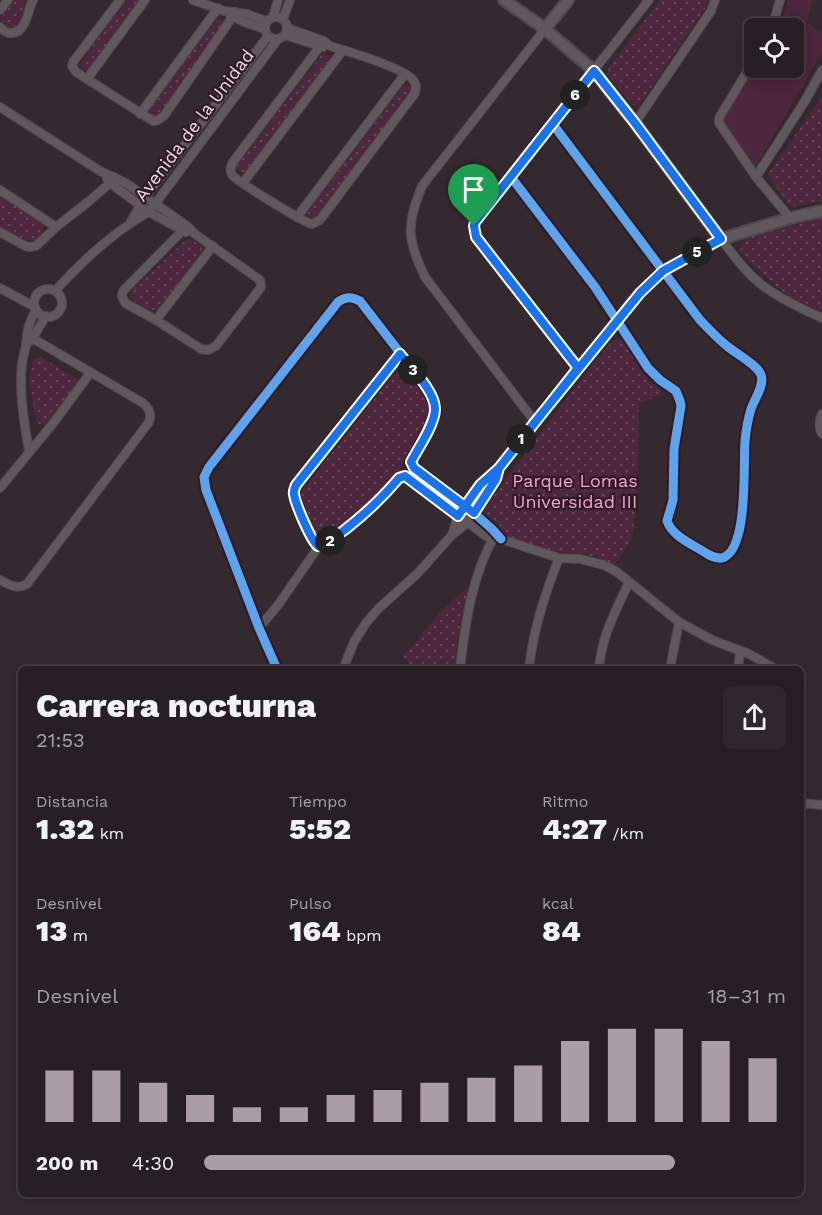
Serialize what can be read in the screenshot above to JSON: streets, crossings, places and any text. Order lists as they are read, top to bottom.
{
  "streets": {
    "street": ["Avenida de la Unidad"]
  },
  "parks": ["Parque Lomas Universidad III"],
  "page": {
    "pins": [
      "6",
      "5",
      "3",
      "1",
      "2"
    ],
    "heading": ["Carrera nocturna", "21:53"],
    "stats": [
      ["Distancia", "1.32 km"],
      ["Tiempo", "5:52"],
      ["Ritmo", "4:27 /km"],
      ["Desnivel", "13 m"],
      ["Pulso", "164 bpm"],
      ["kcal", "84"]
    ],
    "chart": ["Desnivel", "18–31 m"],
    "list": [
      {
        "name": "200 m",
        "note": "4:30"
      }
    ]
  }
}
